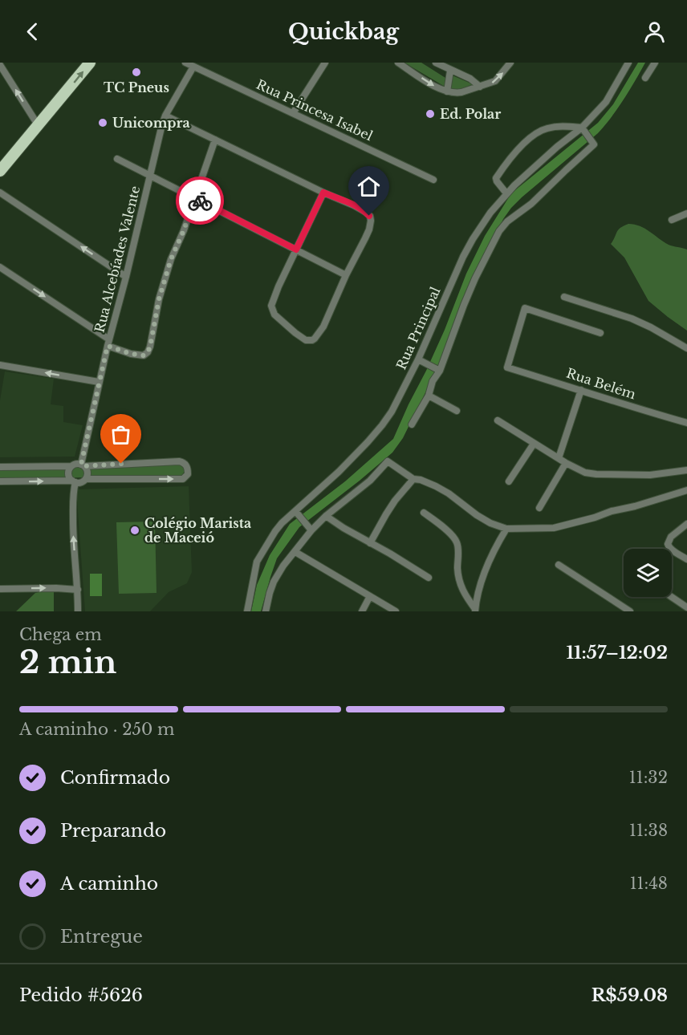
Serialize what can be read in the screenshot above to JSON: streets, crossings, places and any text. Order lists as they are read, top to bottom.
{
  "streets": {
    "street": [
      "Rua Princesa Isabel",
      "Rua Alcebíades Valente",
      "Rua Principal",
      "Rua Belém"
    ]
  },
  "crossings": [
    ["Rua Princesa Isabel", "Rua Alcebíades Valente"]
  ],
  "places": [
    "TC Pneus",
    "Ed. Polar",
    "Unicompra",
    "Colégio Marista de Maceió"
  ],
  "page": {
    "header": "Quickbag",
    "heading": ["2 min", "Chega em", "11:57–12:02"],
    "panel": ["Pedido #5626", "R$59.08"],
    "bar": "A caminho · 250 m",
    "list": [
      ["Confirmado", "11:32"],
      ["Preparando", "11:38"],
      ["A caminho", "11:48"],
      "Entregue"
    ]
  }
}
